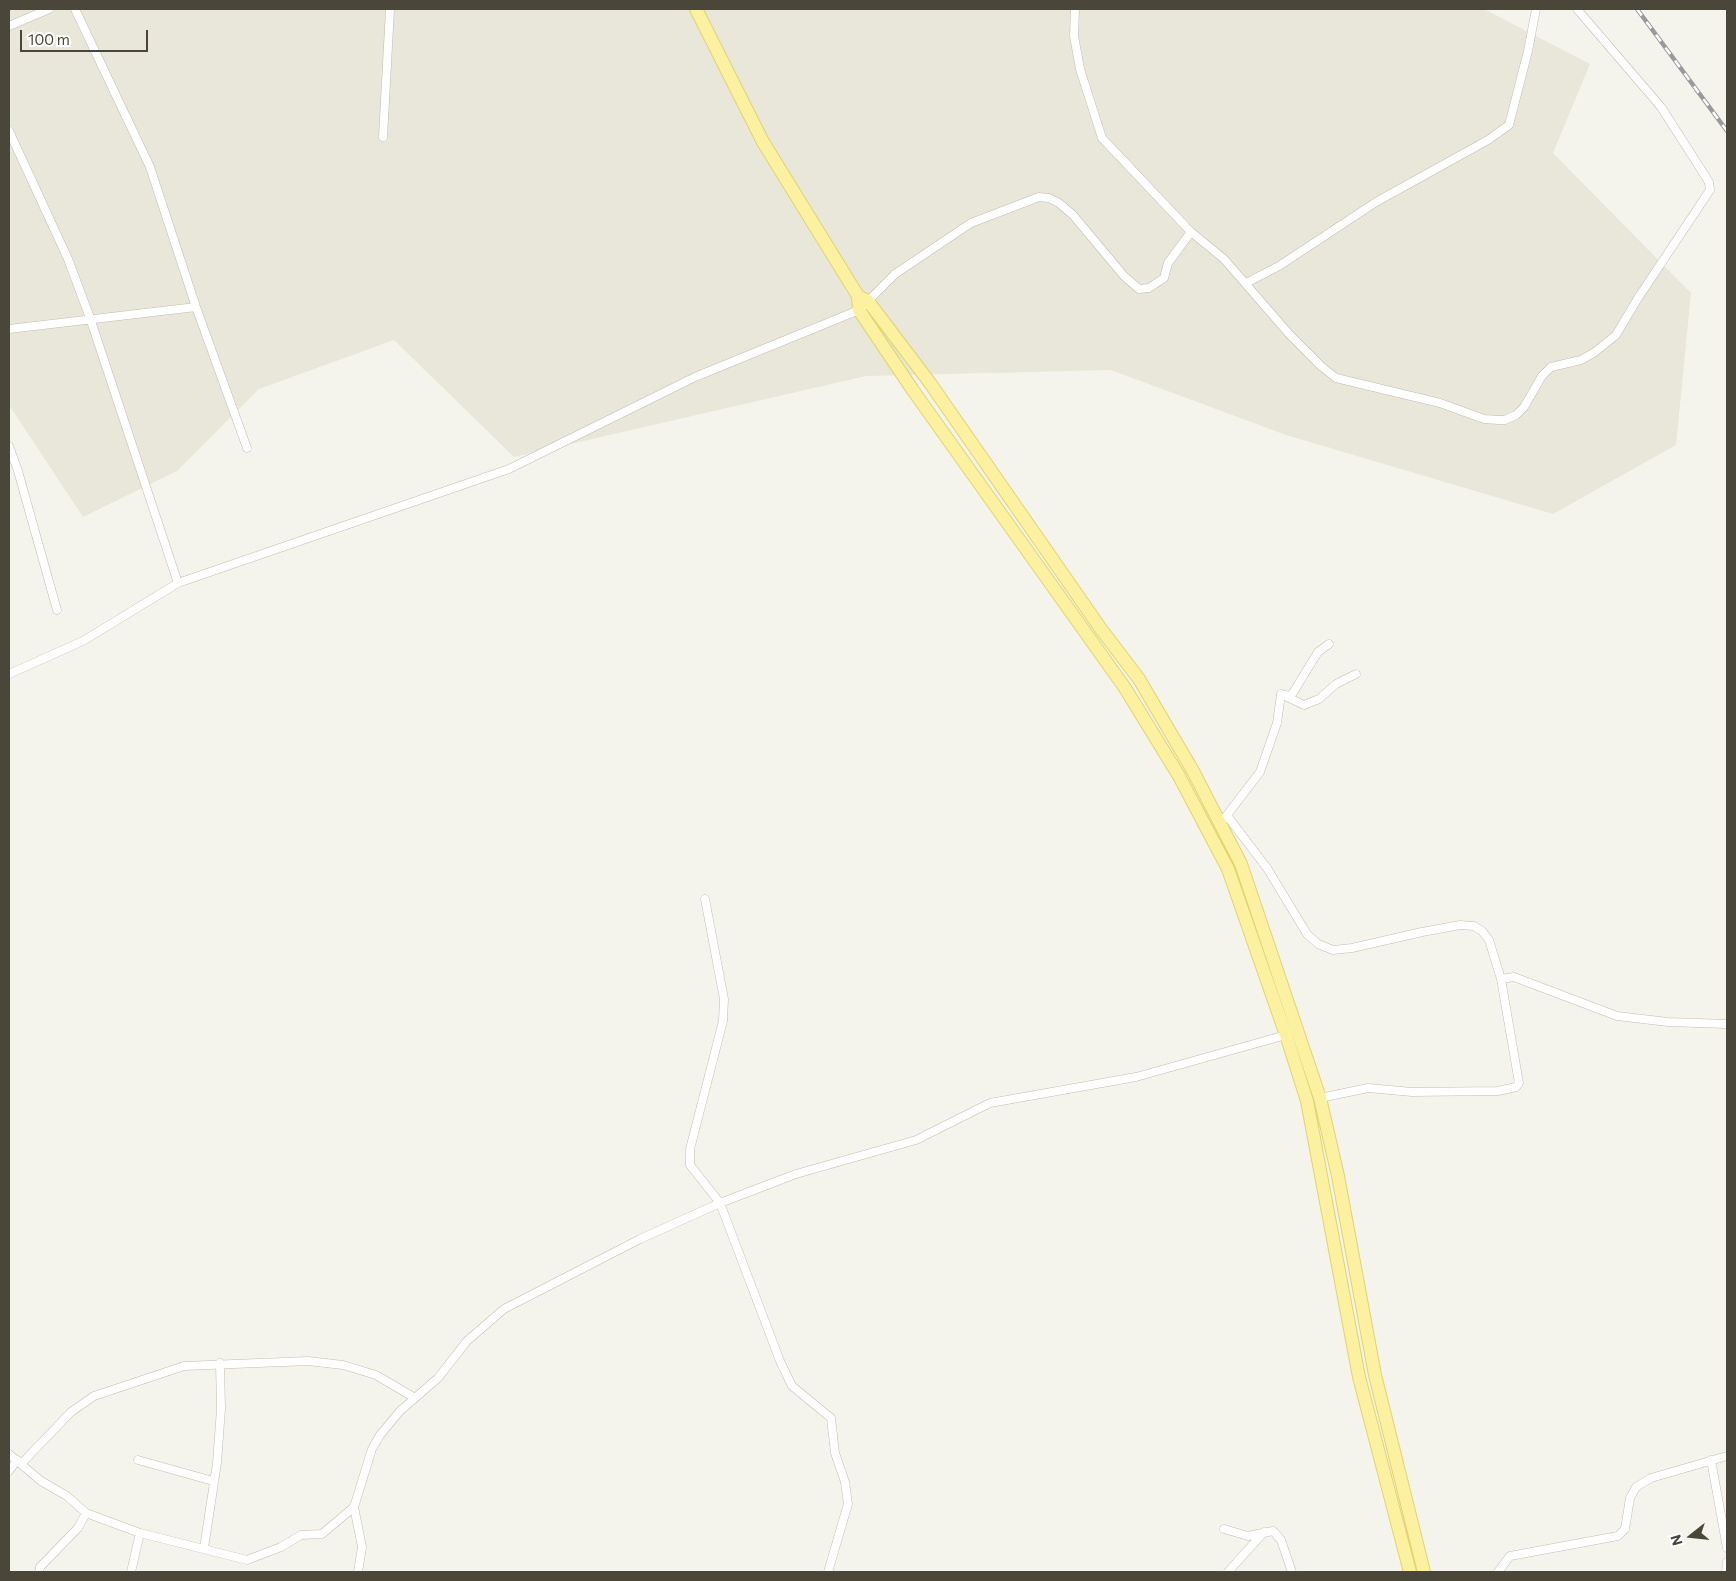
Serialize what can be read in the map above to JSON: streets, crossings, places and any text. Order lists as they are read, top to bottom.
{
  "scale_bar": "100 m",
  "north": "left"
}
